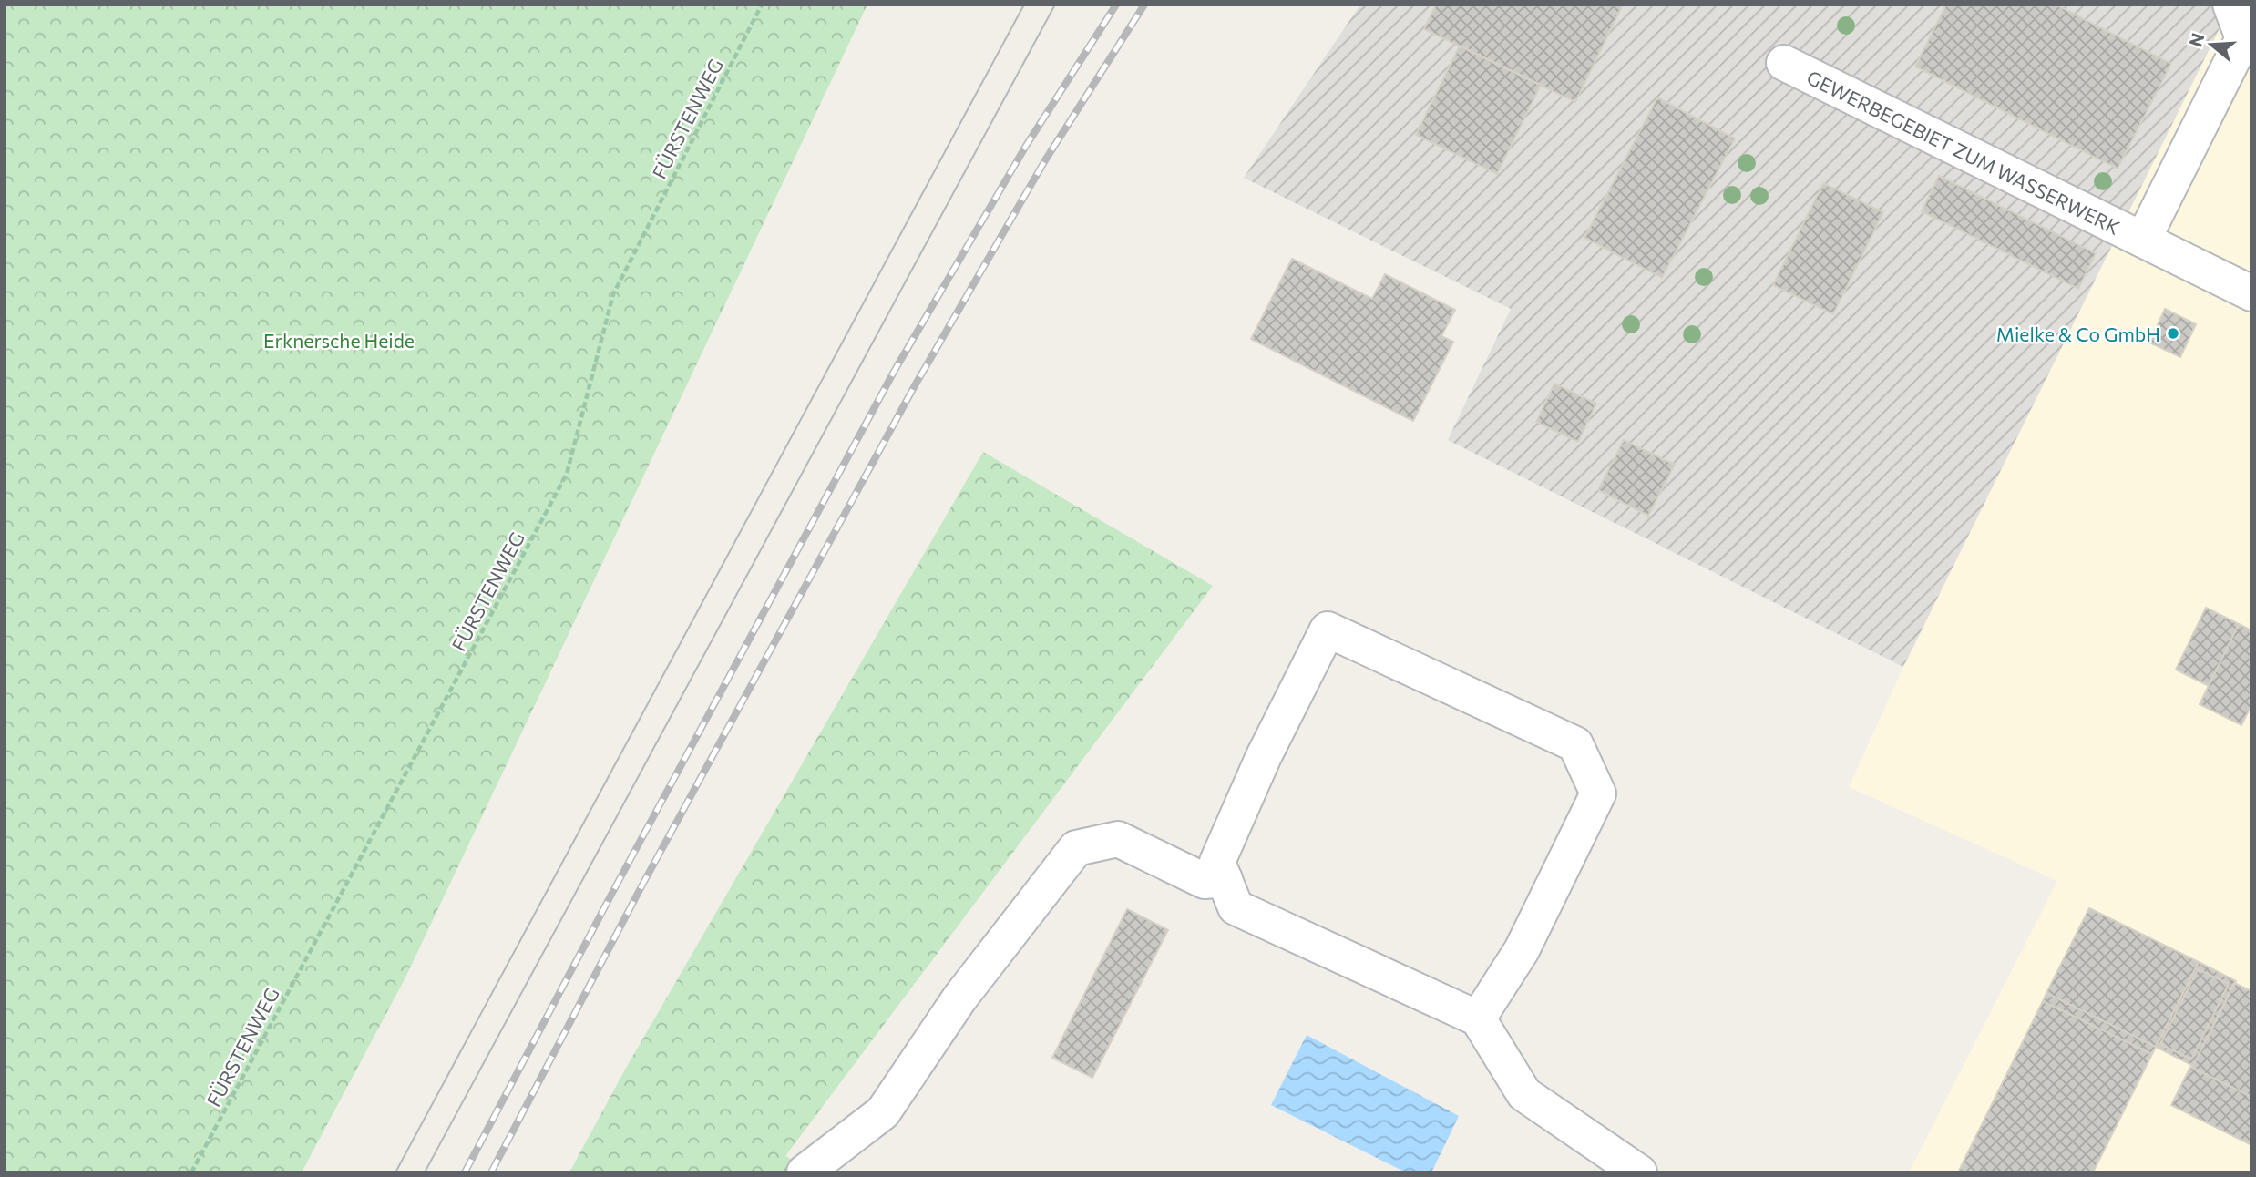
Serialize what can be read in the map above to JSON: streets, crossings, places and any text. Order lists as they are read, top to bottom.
{
  "streets": {
    "street": ["GEWERBEGEBIET ZUM WASSERWERK"],
    "path": ["FÜRSTENWEG"]
  },
  "parks": ["Erknersche Heide"],
  "places": ["Mielke & Co GmbH"],
  "north": "left"
}
